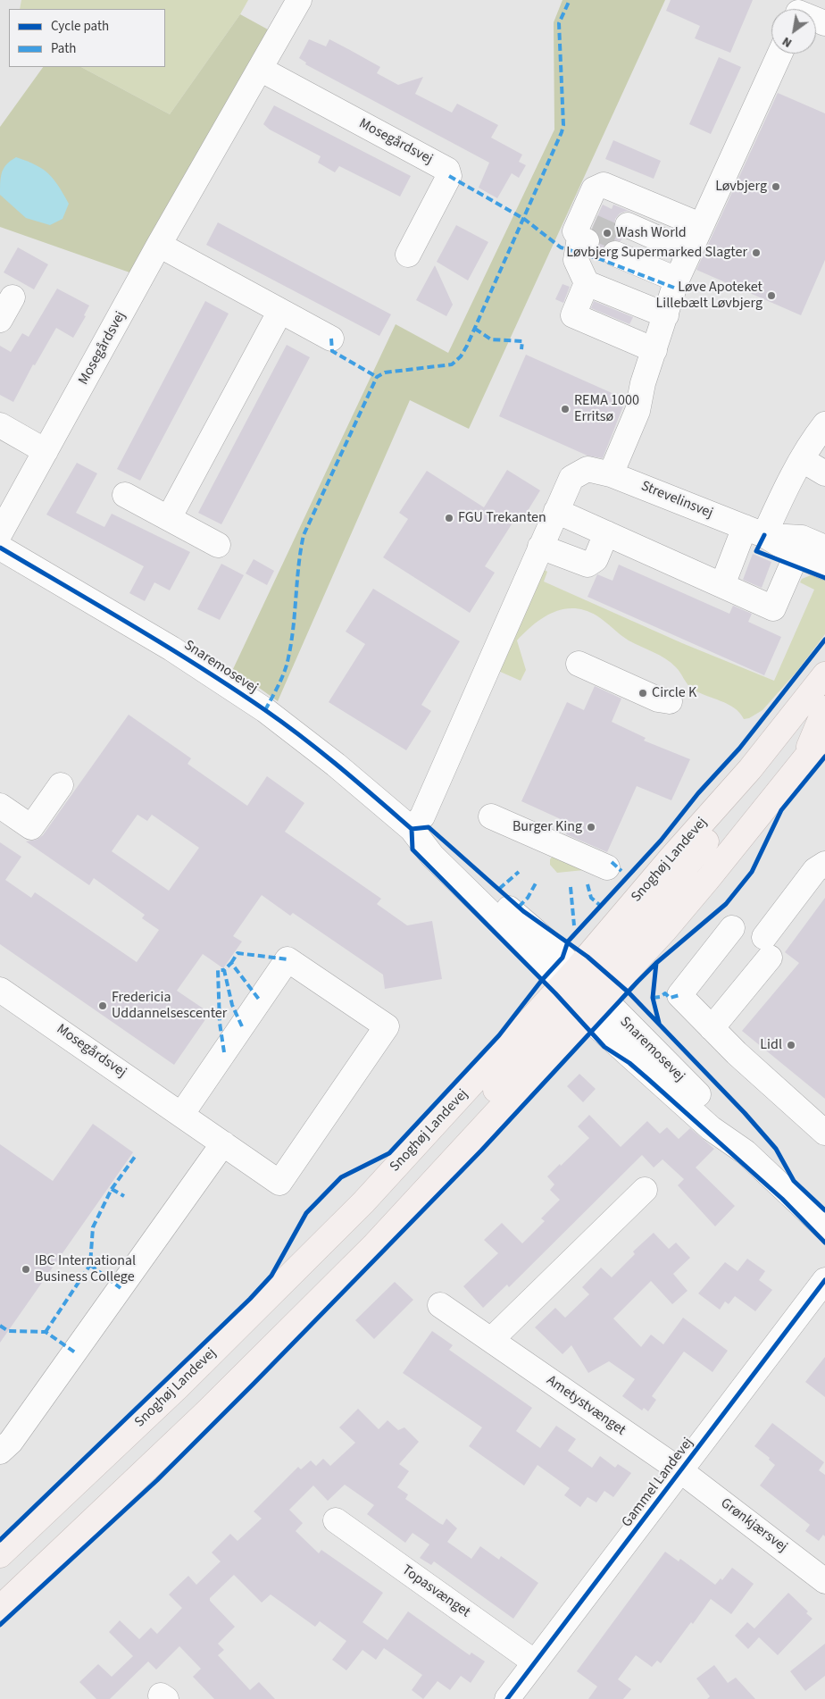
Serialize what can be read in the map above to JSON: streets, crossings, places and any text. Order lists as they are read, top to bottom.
{
  "streets": {
    "main road": ["Snoghøj Landevej"],
    "street": [
      "Mosegårdsvej",
      "Strevelinsvej",
      "Snaremosevej",
      "Ametystvænget",
      "Gammel Landevej",
      "Grønkjærsvej",
      "Topasvænget"
    ]
  },
  "crossings": [
    ["Snaremosevej", "Snoghøj Landevej"],
    ["Ametystvænget", "Gammel Landevej"],
    ["Ametystvænget", "Grønkjærsvej"],
    ["Gammel Landevej", "Grønkjærsvej"],
    ["Gammel Landevej", "Topasvænget"]
  ],
  "places": [
    "Løvbjerg",
    "Wash World",
    "Løvbjerg Supermarked Slagter",
    "Løve Apoteket Lillebælt Løvbjerg",
    "REMA 1000 Erritsø",
    "FGU Trekanten",
    "Circle K",
    "Burger King",
    "Fredericia Uddannelsescenter",
    "Lidl",
    "IBC International Business College"
  ],
  "legend": ["Cycle path", "Path"],
  "north": "bottom left"
}
